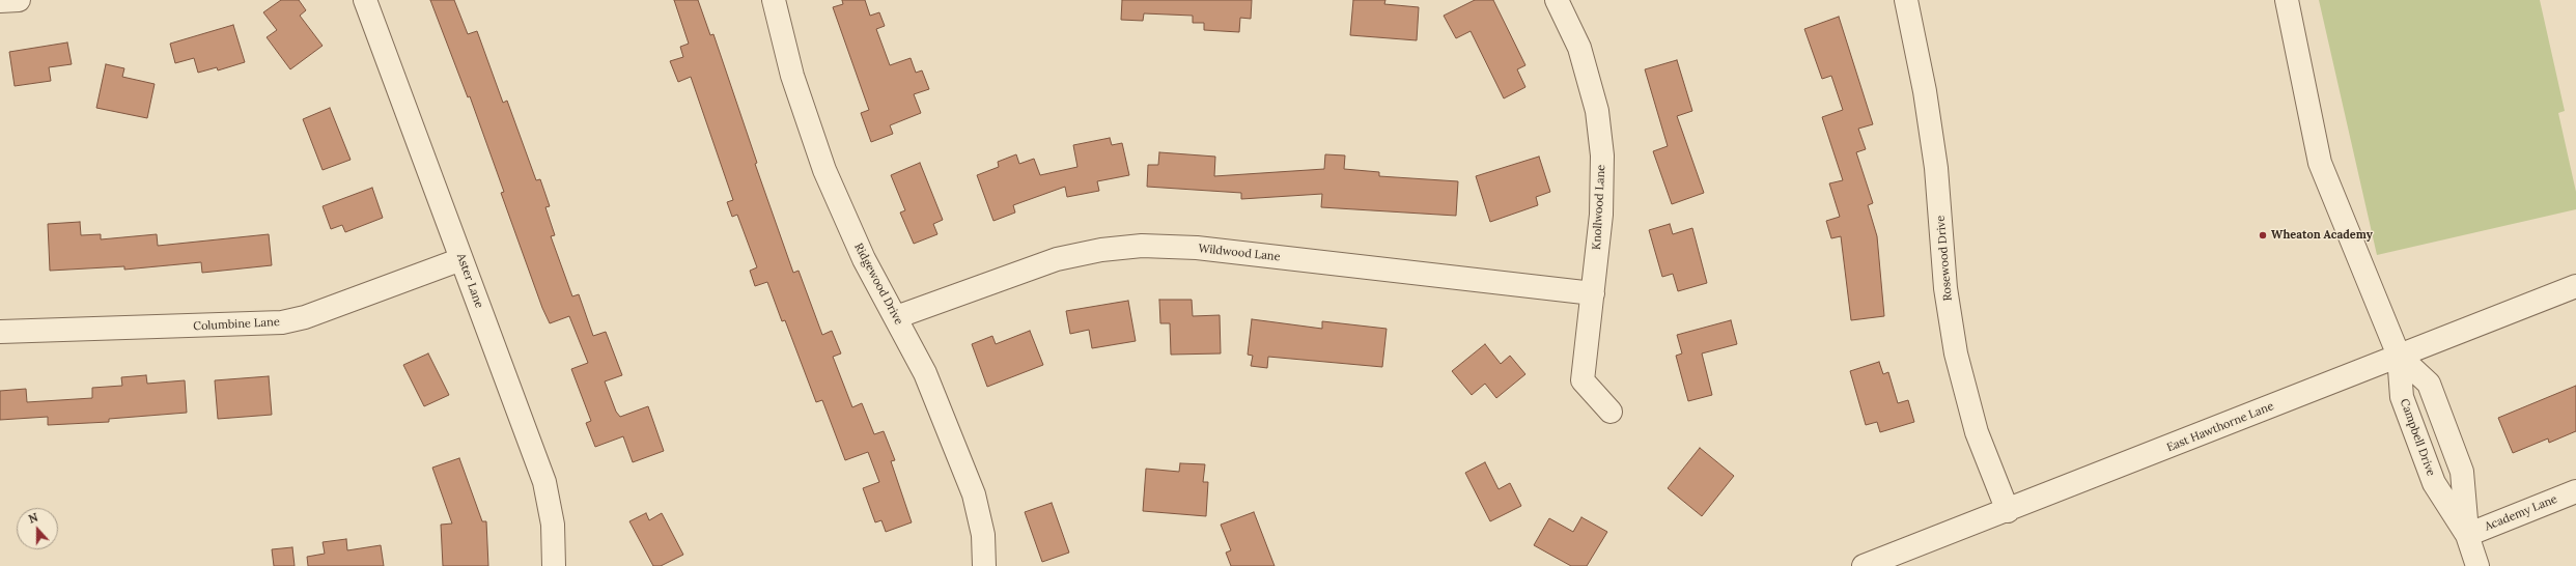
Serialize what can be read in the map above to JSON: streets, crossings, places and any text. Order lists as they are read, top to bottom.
{
  "streets": {
    "street": [
      "Knollwood Lane",
      "Wildwood Lane",
      "Rosewood Drive",
      "Aster Lane",
      "Ridgewood Drive",
      "Columbine Lane",
      "East Hawthorne Lane",
      "Campbell Drive",
      "Academy Lane"
    ]
  },
  "crossings": [
    ["Knollwood Lane", "Wildwood Lane"],
    ["Wildwood Lane", "Ridgewood Drive"],
    ["Rosewood Drive", "East Hawthorne Lane"],
    ["Aster Lane", "Columbine Lane"],
    ["East Hawthorne Lane", "Campbell Drive"],
    ["Campbell Drive", "Academy Lane"]
  ],
  "places": ["Wheaton Academy"],
  "north": "top"
}
